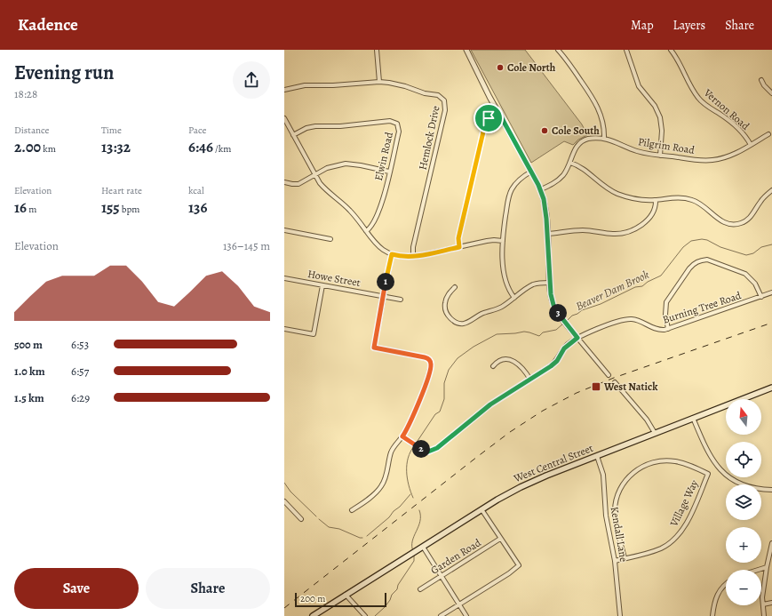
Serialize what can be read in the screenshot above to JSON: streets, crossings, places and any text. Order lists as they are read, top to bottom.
{
  "streets": {
    "main road": ["West Central Street"],
    "street": [
      "Vernon Road",
      "Hemlock Drive",
      "Pilgrim Road",
      "Elwin Road",
      "Howe Street",
      "Burning Tree Road",
      "Village Way",
      "Kendall Lane",
      "Garden Road"
    ]
  },
  "crossings": [
    ["Vernon Road", "Pilgrim Road"],
    ["West Central Street", "Kendall Lane"],
    ["Village Way", "Kendall Lane"]
  ],
  "water": ["Beaver Dam Brook"],
  "places": {
    "other": ["Cole North", "Cole South"],
    "transit": ["West Natick"]
  },
  "scale_bar": "200 m",
  "north": "top",
  "page": {
    "header": "Kadence",
    "nav": ["Map", "Layers", "Share"],
    "heading": ["Evening run", "18:28"],
    "stats": [
      ["Distance", "2.00 km"],
      ["Time", "13:32"],
      ["Pace", "6:46 /km"],
      ["Elevation", "16 m"],
      ["Heart rate", "155 bpm"],
      ["kcal", "136"]
    ],
    "chart": ["Elevation", "136–145 m"],
    "pins": ["1", "3", "2"],
    "list": [
      {
        "name": "500 m",
        "note": "6:53"
      },
      {
        "name": "1.0 km",
        "note": "6:57"
      },
      {
        "name": "1.5 km",
        "note": "6:29"
      }
    ],
    "map_buttons": ["+", "−"],
    "buttons": ["Save", "Share"],
    "scale": "200 m"
  }
}
